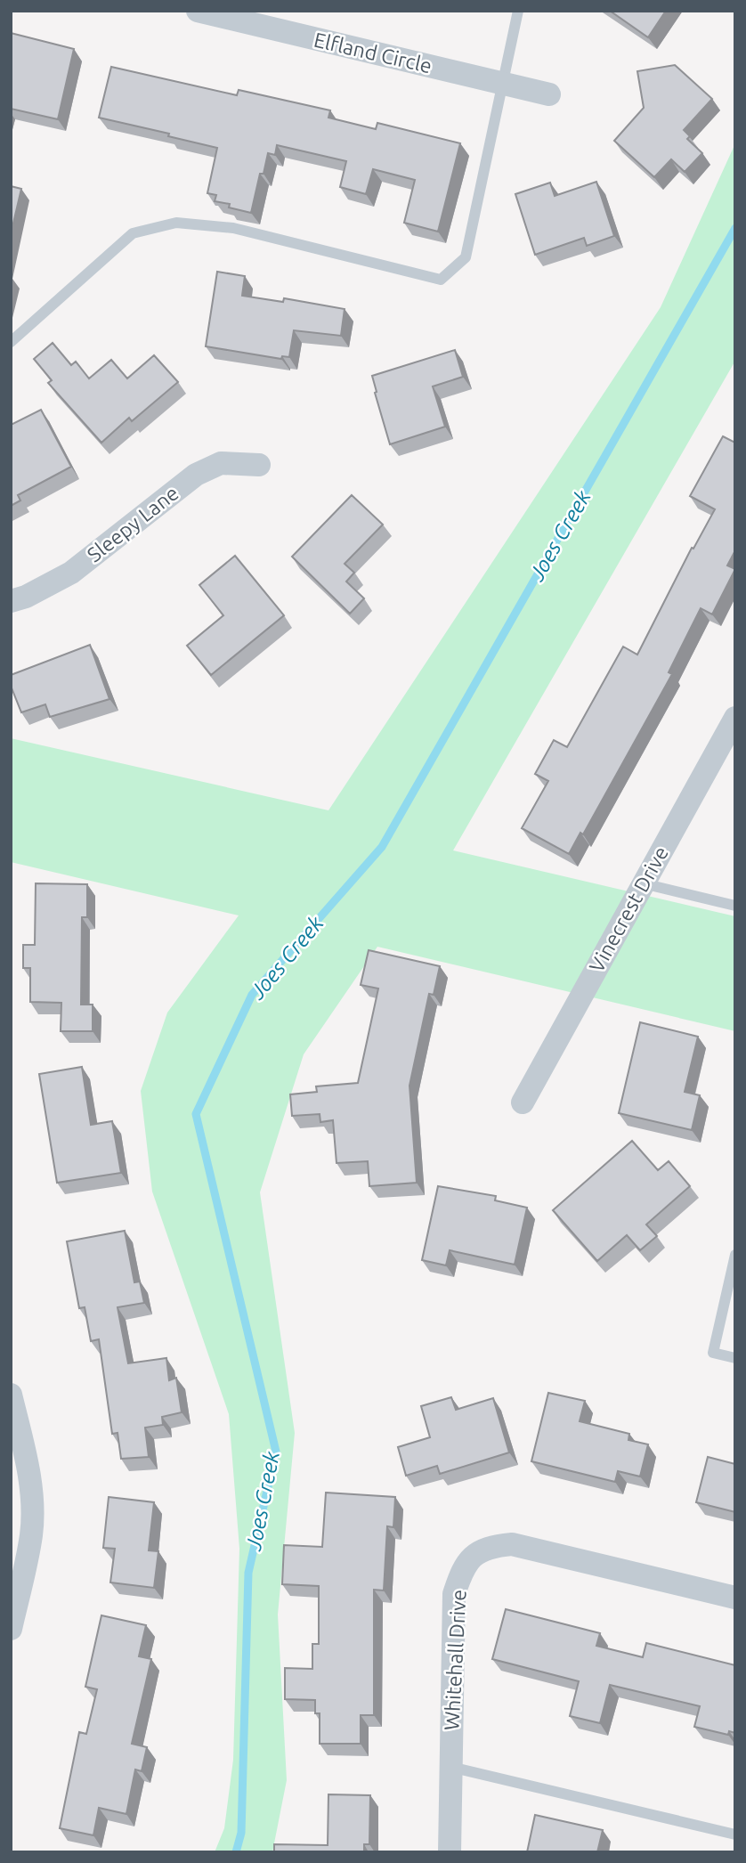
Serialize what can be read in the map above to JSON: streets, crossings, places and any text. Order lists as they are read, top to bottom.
{
  "streets": {
    "street": [
      "Elfland Circle",
      "Sleepy Lane",
      "Vinecrest Drive",
      "Whitehall Drive"
    ]
  },
  "water": ["Joes Creek"]
}
